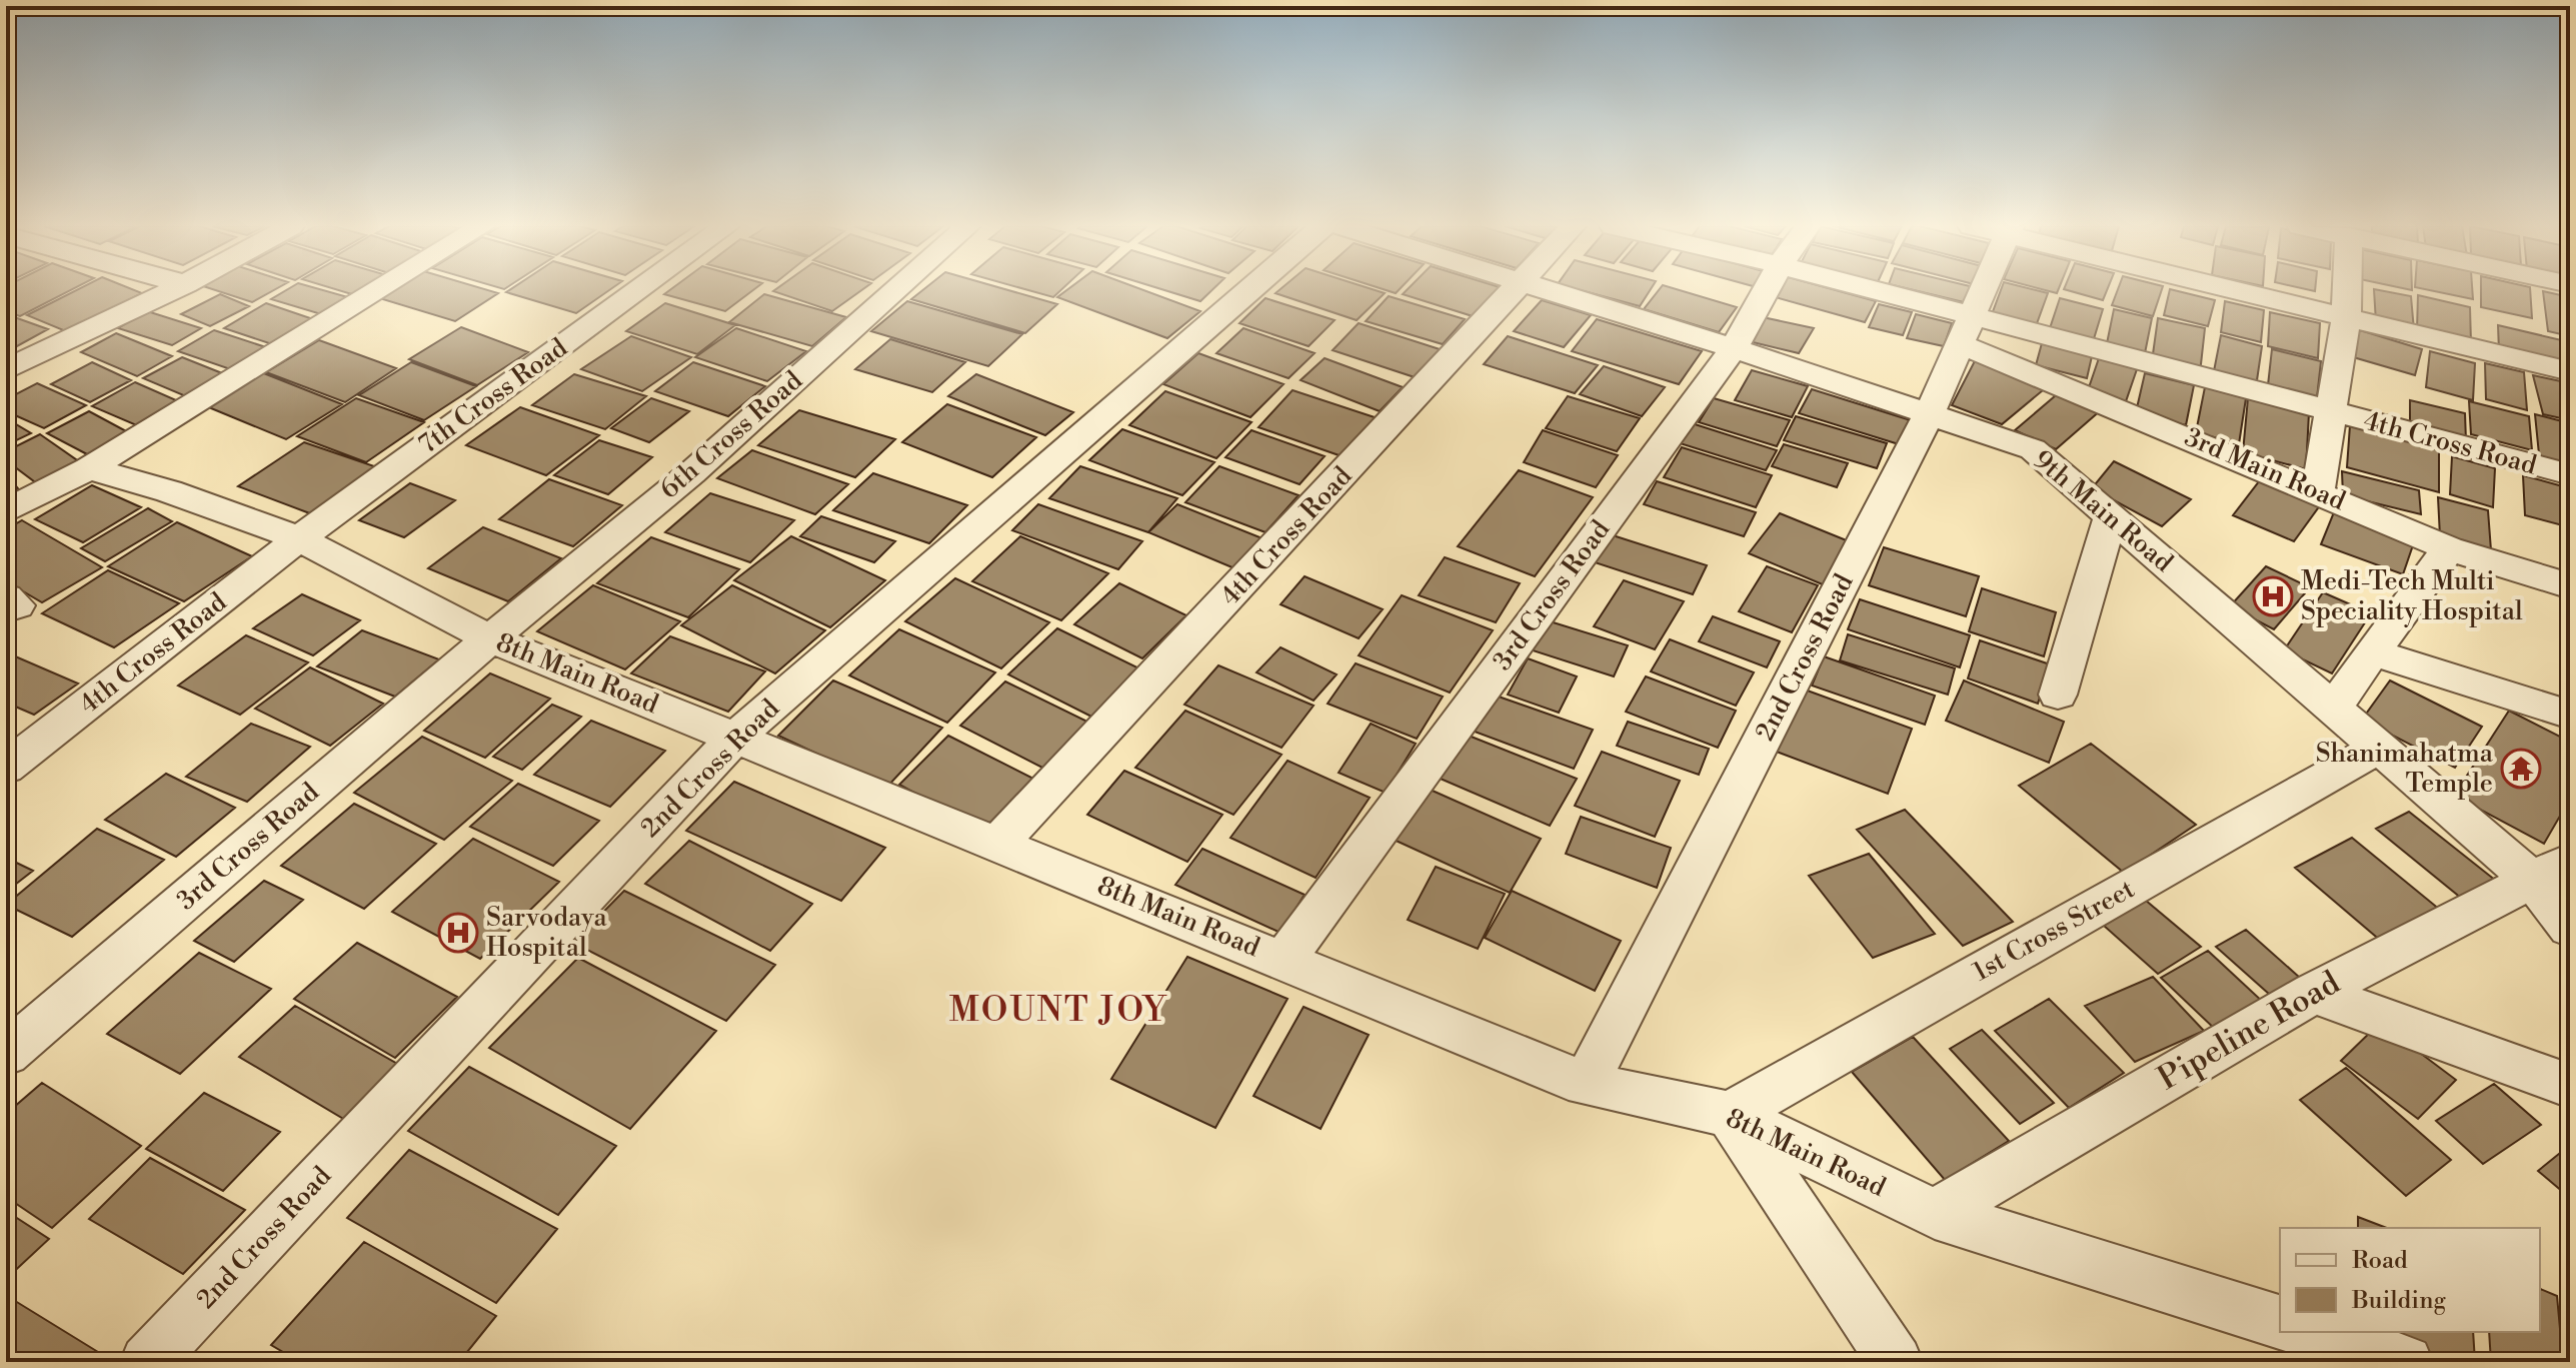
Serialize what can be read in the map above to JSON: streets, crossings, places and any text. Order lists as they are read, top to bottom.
{
  "streets": {
    "street": [
      "7th Cross Road",
      "6th Cross Road",
      "4th Cross Road",
      "3rd Main Road",
      "9th Main Road",
      "3rd Cross Road",
      "2nd Cross Road",
      "8th Main Road",
      "1st Cross Street",
      "Pipeline Road"
    ]
  },
  "crossings": [
    ["7th Cross Road", "4th Cross Road"],
    ["7th Cross Road", "8th Main Road"],
    ["6th Cross Road", "3rd Cross Road"],
    ["6th Cross Road", "8th Main Road"],
    ["4th Cross Road", "3rd Main Road"],
    ["4th Cross Road", "2nd Cross Road"],
    ["4th Cross Road", "8th Main Road"],
    ["3rd Main Road", "2nd Cross Road"],
    ["9th Main Road", "3rd Cross Road"],
    ["9th Main Road", "2nd Cross Road"],
    ["9th Main Road", "1st Cross Street"],
    ["9th Main Road", "Pipeline Road"],
    ["3rd Cross Road", "8th Main Road"],
    ["2nd Cross Road", "8th Main Road"],
    ["8th Main Road", "1st Cross Street"],
    ["8th Main Road", "Pipeline Road"]
  ],
  "districts": ["MOUNT JOY"],
  "places": {
    "hospital": ["Medi-Tech Multi Speciality Hospital", "Sarvodaya Hospital"],
    "temple": ["Shanimahatma Temple"]
  },
  "legend": ["Road", "Building"]
}
